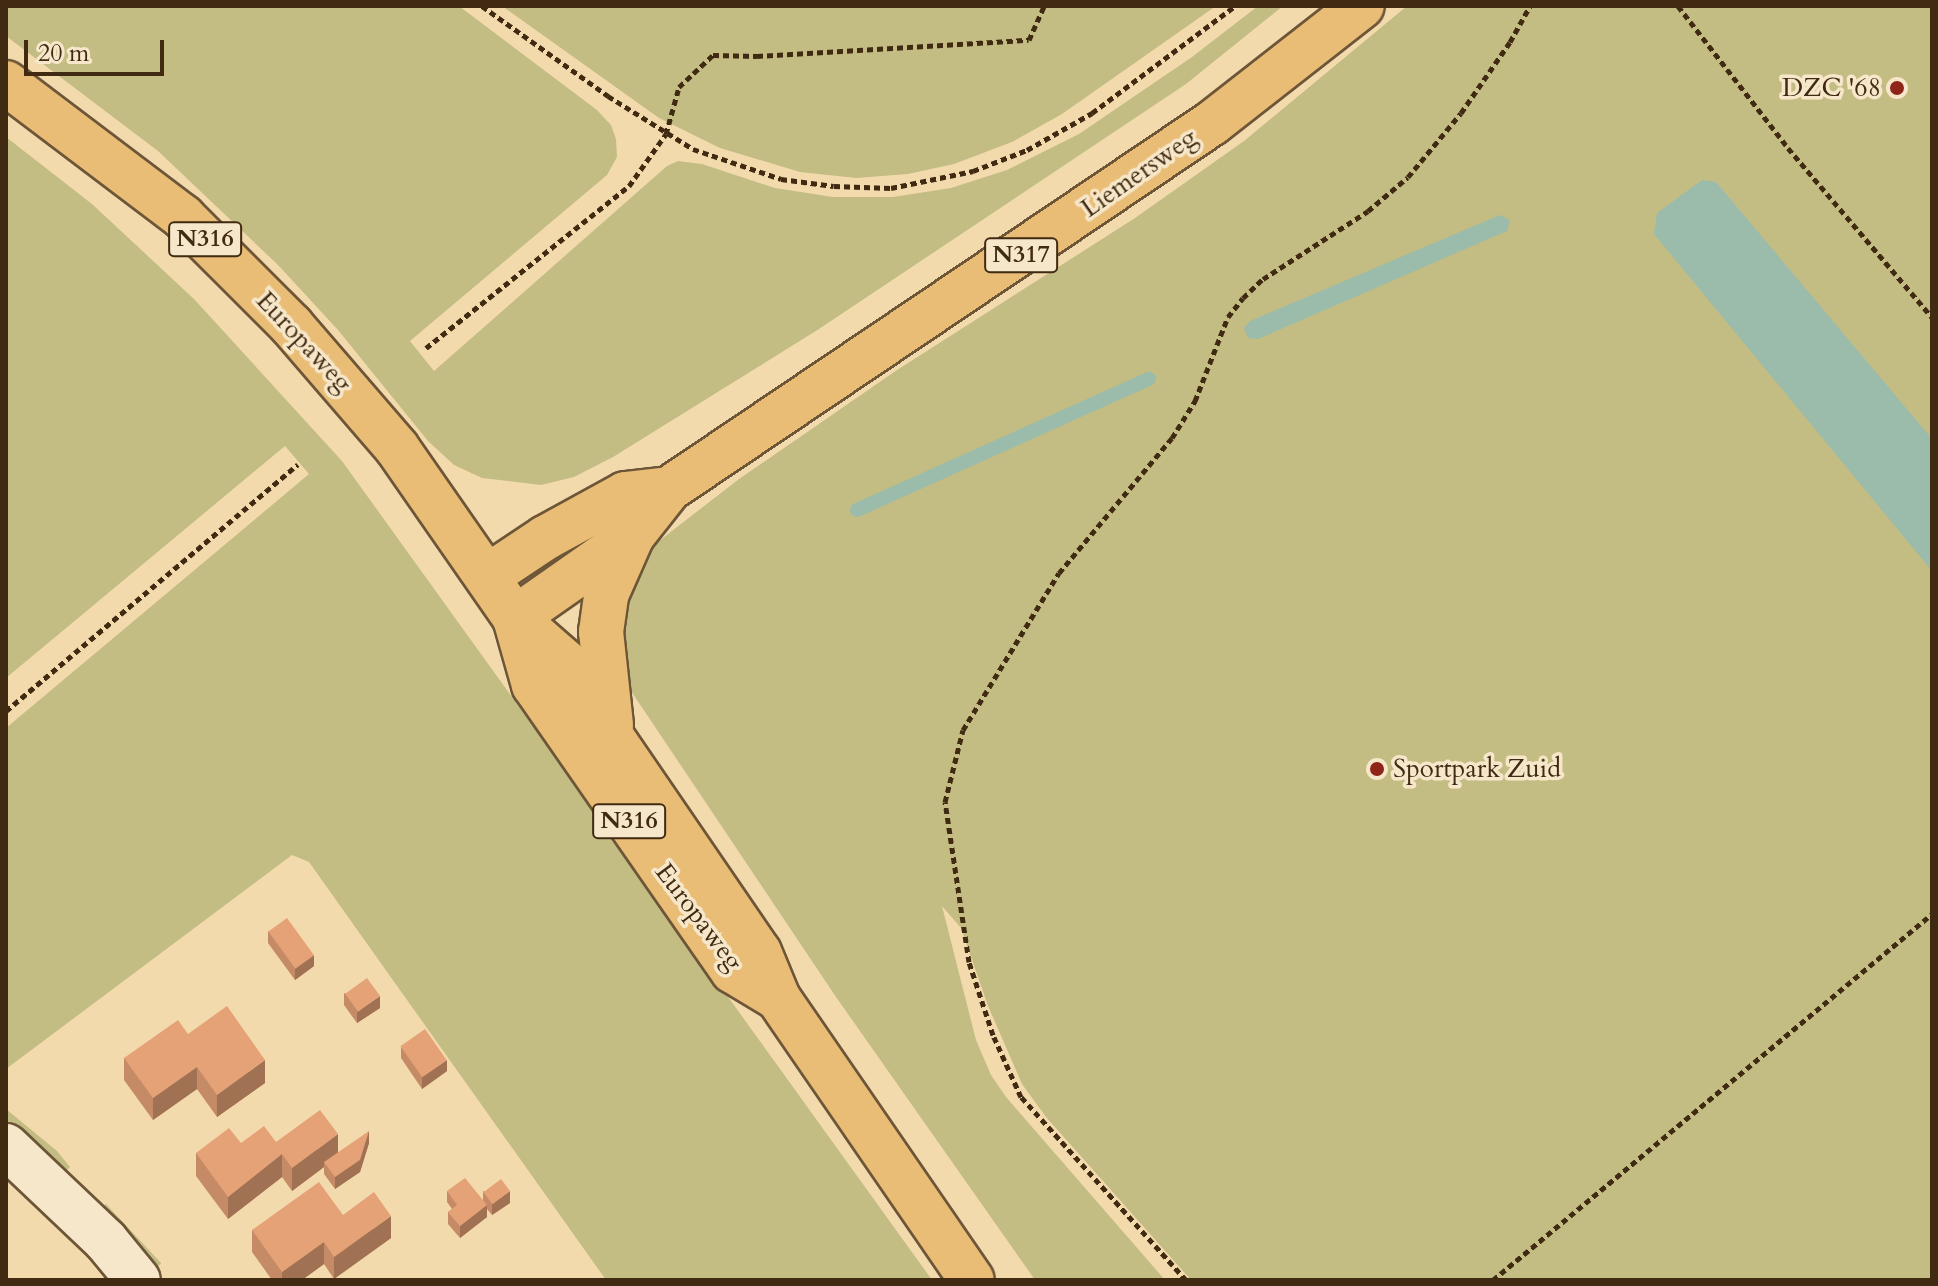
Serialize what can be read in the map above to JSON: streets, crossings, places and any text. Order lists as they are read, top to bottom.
{
  "streets": {
    "main road": [
      "Liemersweg",
      "N316",
      "N317",
      "Europaweg"
    ]
  },
  "crossings": [
    ["Liemersweg", "Europaweg"]
  ],
  "places": ["DZC '68", "Sportpark Zuid"],
  "scale_bar": "20 m"
}
